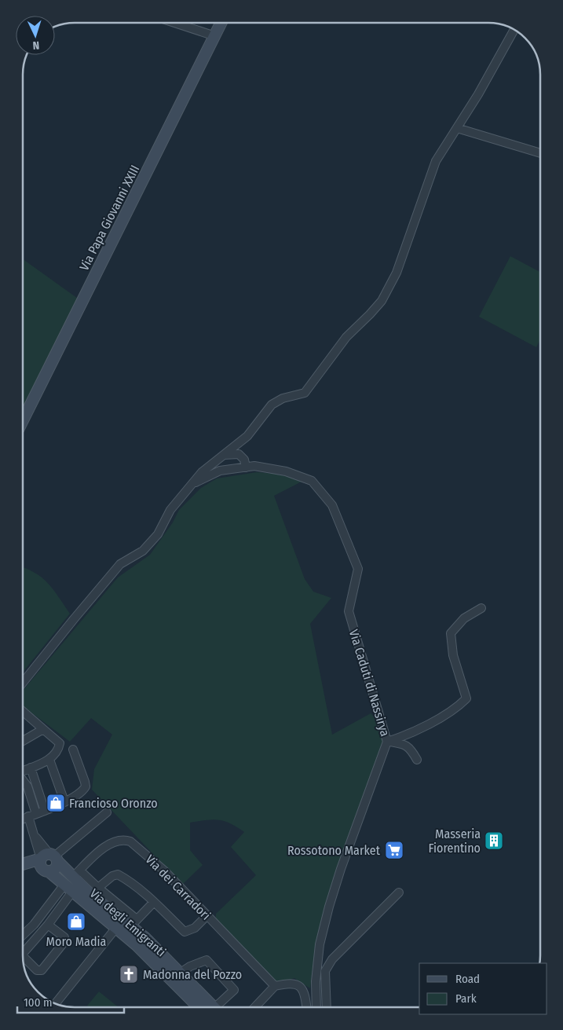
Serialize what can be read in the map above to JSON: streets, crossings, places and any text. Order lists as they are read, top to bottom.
{
  "streets": {
    "main road": ["Via Papa Giovanni XXIII", "Via degli Emigranti"],
    "street": ["Via Caduti di Nassirya", "Via dei Carradori"]
  },
  "crossings": [
    ["Via dei Carradori", "Via degli Emigranti"]
  ],
  "places": {
    "shop": ["Francioso Oronzo", "Moro Madia"],
    "building": ["Masseria Fiorentino"],
    "supermarket": ["Rossotono Market"],
    "church": ["Madonna del Pozzo"]
  },
  "legend": ["Road", "Park"],
  "scale_bar": "100 m",
  "north": "bottom"
}
